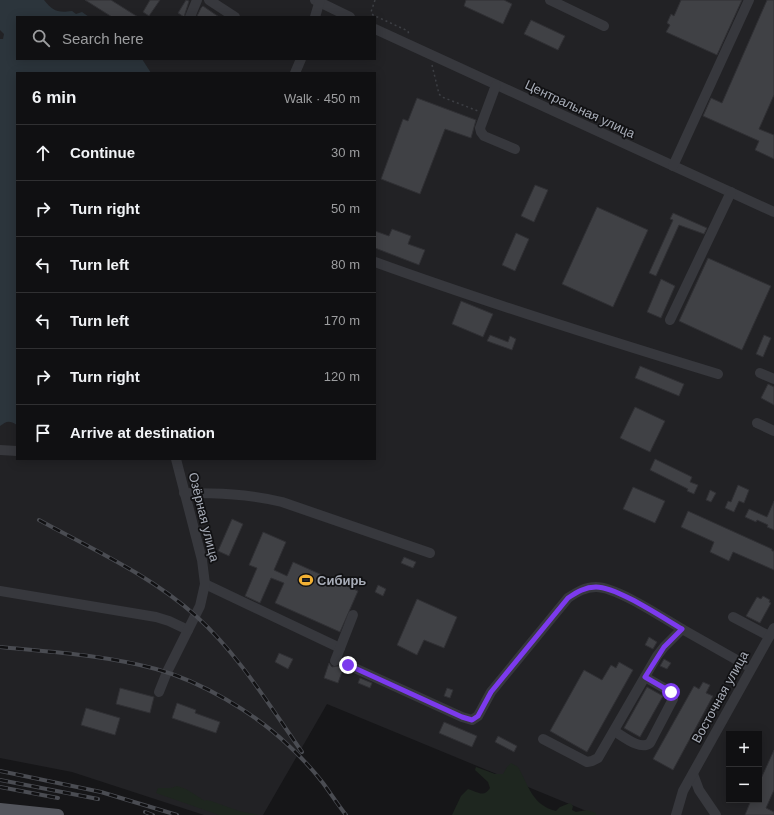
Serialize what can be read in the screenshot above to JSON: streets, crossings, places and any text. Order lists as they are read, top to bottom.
{
  "streets": {
    "street": ["Центральная улица", "Озёрная улица", "Восточная улица"]
  },
  "places": {
    "sports": ["Сибирь"]
  },
  "page": {
    "search": "Search here",
    "heading": ["6 min", "Walk · 450 m"],
    "list": [
      ["Continue", "30 m"],
      ["Turn right", "50 m"],
      ["Turn left", "80 m"],
      ["Turn left", "170 m"],
      ["Turn right", "120 m"],
      "Arrive at destination"
    ],
    "map_buttons": ["+", "−"]
  }
}
